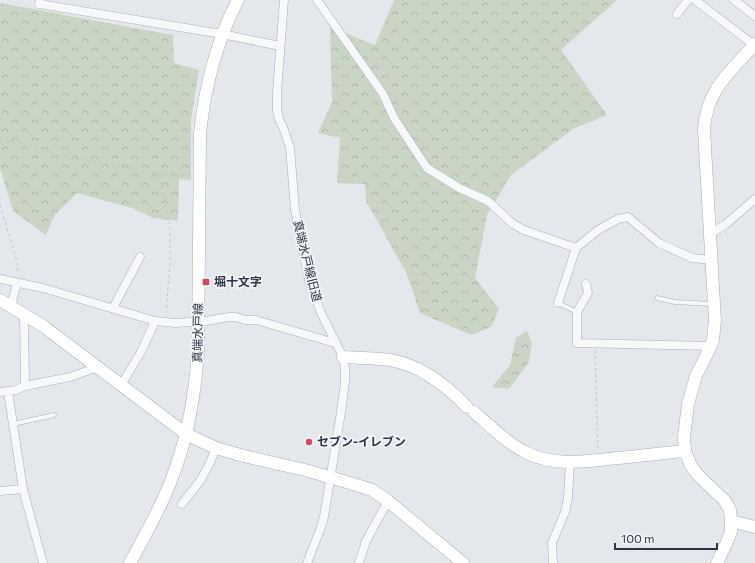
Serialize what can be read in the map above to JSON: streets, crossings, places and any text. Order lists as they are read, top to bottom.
{
  "streets": {
    "street": ["真端水戸線旧道", "真端水戸線"]
  },
  "places": {
    "transit": ["堀十文字"],
    "other": ["セブン-イレブン"]
  },
  "scale_bar": "100 m"
}
